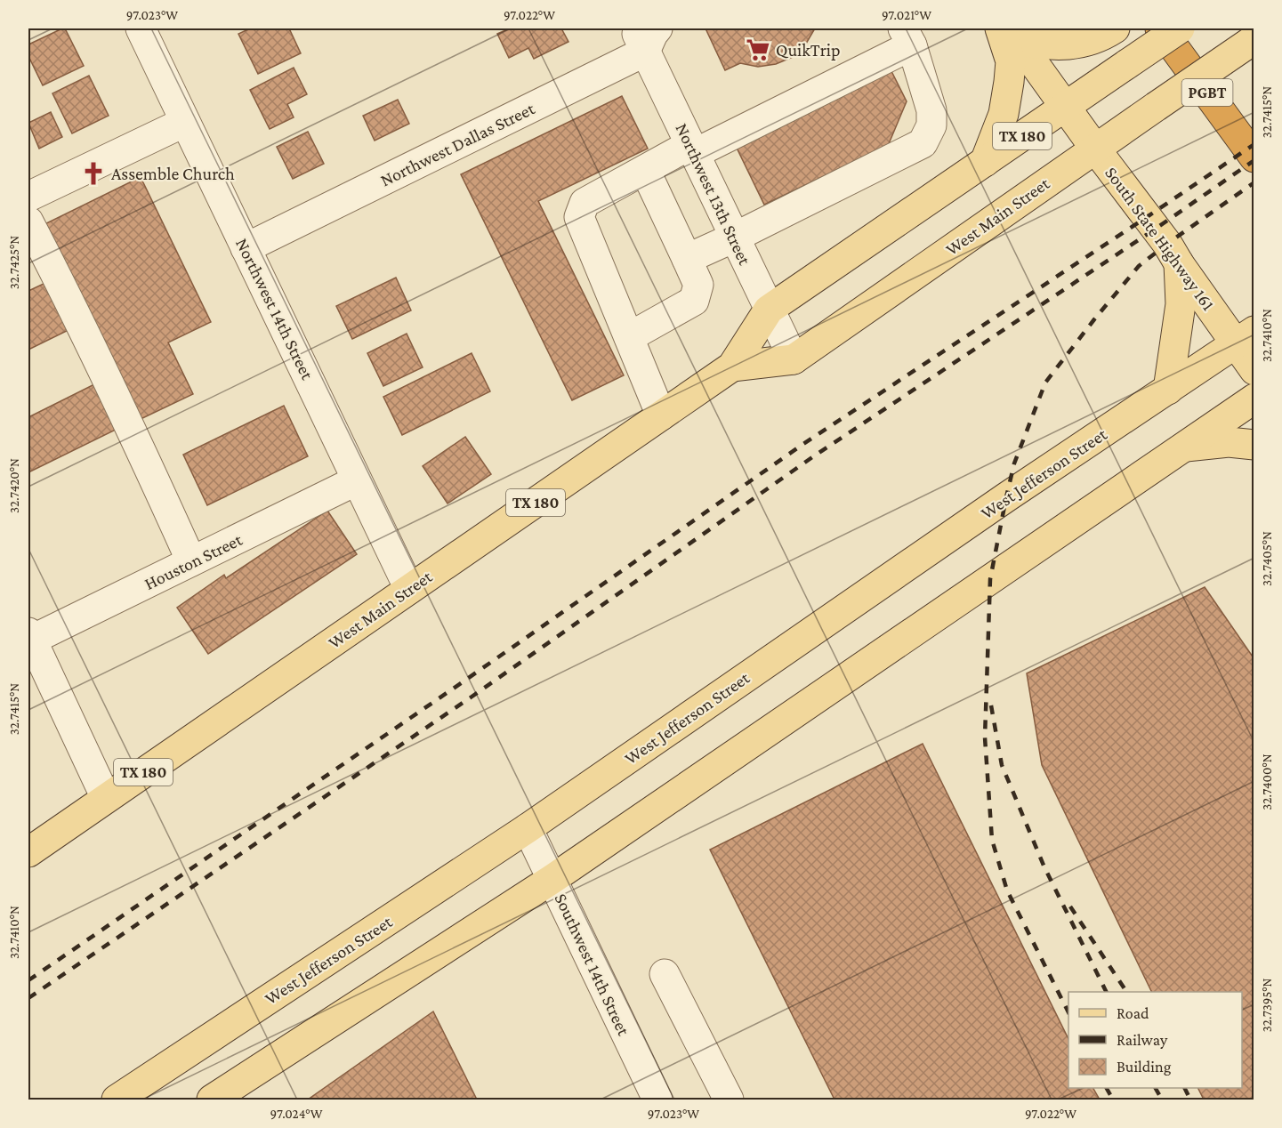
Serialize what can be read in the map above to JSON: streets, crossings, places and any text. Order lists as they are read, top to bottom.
{
  "streets": {
    "highway": ["PGBT"],
    "main road": [
      "TX 180",
      "West Main Street",
      "South State Highway 161",
      "West Jefferson Street"
    ],
    "street": [
      "Northwest Dallas Street",
      "Northwest 13th Street",
      "Northwest 14th Street",
      "Houston Street",
      "Southwest 14th Street"
    ]
  },
  "crossings": [
    ["Northwest Dallas Street", "Northwest 13th Street"],
    ["Northwest Dallas Street", "Northwest 14th Street"],
    ["Northwest 13th Street", "West Main Street"],
    ["West Main Street", "South State Highway 161"],
    ["West Main Street", "Northwest 14th Street"],
    ["South State Highway 161", "West Jefferson Street"],
    ["Northwest 14th Street", "Houston Street"],
    ["West Jefferson Street", "Southwest 14th Street"]
  ],
  "places": {
    "supermarket": ["QuikTrip"],
    "church": ["Assemble Church"]
  },
  "legend": ["Road", "Railway", "Building"],
  "coordinates": [
    "97.023°W",
    "97.022°W",
    "97.021°W",
    "32.7415°N",
    "32.7425°N",
    "32.7410°N",
    "32.7420°N",
    "32.7405°N",
    "32.7400°N",
    "32.7395°N",
    "97.024°W"
  ]
}
